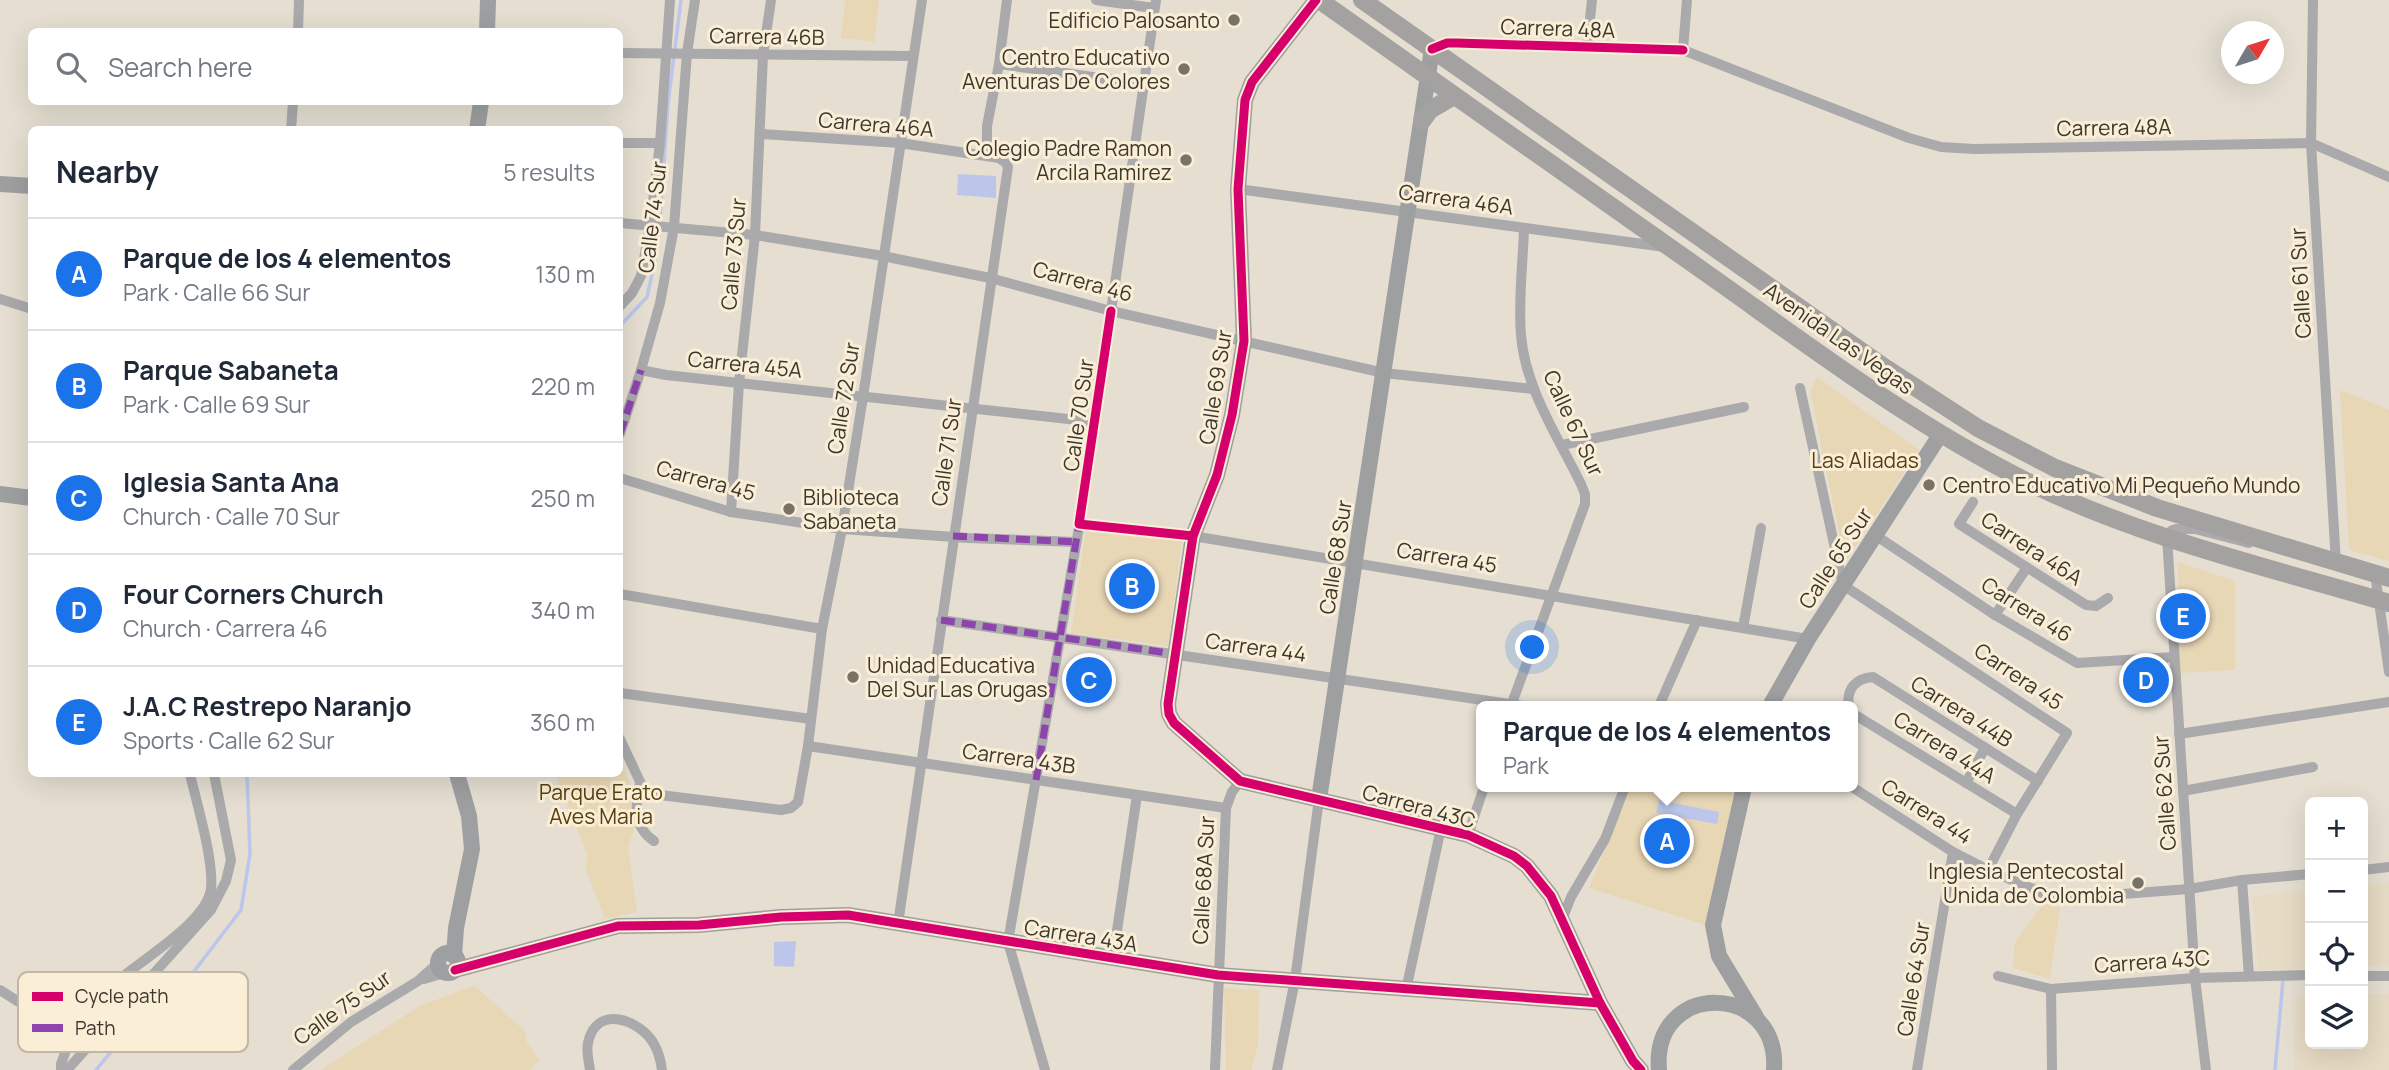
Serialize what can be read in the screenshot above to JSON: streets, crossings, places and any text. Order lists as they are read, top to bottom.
{
  "streets": {
    "main road": ["Avenida Las Vegas"],
    "street": [
      "Carrera 48A",
      "Carrera 46B",
      "Carrera 46A",
      "Calle 74 Sur",
      "Calle 73 Sur",
      "Carrera 46",
      "Calle 61 Sur",
      "Carrera 45A",
      "Calle 69 Sur",
      "Calle 72 Sur",
      "Calle 70 Sur",
      "Calle 67 Sur",
      "Calle 71 Sur",
      "Carrera 45",
      "Calle 68 Sur",
      "Calle 65 Sur",
      "Carrera 44",
      "Carrera 44B",
      "Carrera 44A",
      "Carrera 43B",
      "Calle 62 Sur",
      "Carrera 43C",
      "Calle 68A Sur",
      "Carrera 43A",
      "Calle 64 Sur",
      "Calle 75 Sur"
    ]
  },
  "crossings": [
    ["Carrera 48A", "Calle 61 Sur"],
    ["Carrera 48A", "Avenida Las Vegas"],
    ["Carrera 48A", "Calle 68 Sur"],
    ["Carrera 46B", "Calle 74 Sur"],
    ["Carrera 46B", "Calle 73 Sur"],
    ["Carrera 46B", "Calle 72 Sur"],
    ["Carrera 46A", "Calle 73 Sur"],
    ["Carrera 46A", "Avenida Las Vegas"],
    ["Carrera 46A", "Calle 69 Sur"],
    ["Carrera 46A", "Calle 72 Sur"],
    ["Carrera 46A", "Calle 67 Sur"],
    ["Carrera 46A", "Calle 71 Sur"],
    ["Carrera 46A", "Calle 68 Sur"],
    ["Calle 74 Sur", "Carrera 46"],
    ["Calle 74 Sur", "Carrera 45A"],
    ["Calle 73 Sur", "Carrera 46"],
    ["Calle 73 Sur", "Carrera 45A"],
    ["Calle 73 Sur", "Carrera 45"],
    ["Carrera 46", "Calle 69 Sur"],
    ["Carrera 46", "Calle 72 Sur"],
    ["Carrera 46", "Calle 70 Sur"],
    ["Carrera 46", "Calle 67 Sur"],
    ["Carrera 46", "Calle 71 Sur"],
    ["Carrera 46", "Calle 68 Sur"],
    ["Carrera 46", "Calle 65 Sur"],
    ["Carrera 46", "Calle 62 Sur"],
    ["Calle 61 Sur", "Avenida Las Vegas"],
    ["Avenida Las Vegas", "Calle 69 Sur"],
    ["Avenida Las Vegas", "Calle 68 Sur"],
    ["Avenida Las Vegas", "Calle 65 Sur"],
    ["Avenida Las Vegas", "Calle 62 Sur"],
    ["Carrera 45A", "Calle 72 Sur"],
    ["Carrera 45A", "Calle 70 Sur"],
    ["Carrera 45A", "Calle 71 Sur"],
    ["Calle 69 Sur", "Carrera 45"],
    ["Calle 69 Sur", "Carrera 44"],
    ["Calle 69 Sur", "Carrera 43C"],
    ["Calle 72 Sur", "Carrera 45"],
    ["Calle 72 Sur", "Carrera 43B"],
    ["Calle 70 Sur", "Carrera 45"],
    ["Calle 70 Sur", "Carrera 44"],
    ["Calle 70 Sur", "Carrera 43B"],
    ["Calle 70 Sur", "Carrera 43A"],
    ["Calle 67 Sur", "Carrera 45"],
    ["Calle 71 Sur", "Carrera 45"],
    ["Calle 71 Sur", "Carrera 44"],
    ["Calle 71 Sur", "Carrera 43B"],
    ["Calle 71 Sur", "Carrera 43A"],
    ["Carrera 45", "Calle 68 Sur"],
    ["Carrera 45", "Calle 65 Sur"],
    ["Carrera 45", "Carrera 44B"],
    ["Calle 68 Sur", "Carrera 44"],
    ["Calle 68 Sur", "Carrera 43C"],
    ["Calle 68 Sur", "Carrera 43A"],
    ["Carrera 44", "Calle 62 Sur"],
    ["Carrera 44", "Calle 64 Sur"],
    ["Carrera 43B", "Calle 68A Sur"],
    ["Calle 62 Sur", "Carrera 43C"],
    ["Carrera 43C", "Calle 68A Sur"],
    ["Carrera 43C", "Carrera 43A"],
    ["Calle 68A Sur", "Carrera 43A"],
    ["Carrera 43A", "Calle 75 Sur"]
  ],
  "parks": ["Las Aliadas", "Parque Erato Aves Maria"],
  "places": [
    "Edificio Palosanto",
    "Centro Educativo Aventuras De Colores",
    "Colegio Padre Ramon Arcila Ramirez",
    "Centro Educativo Mi Pequeño Mundo",
    "Biblioteca Sabaneta",
    "Unidad Educativa Del Sur Las Orugas",
    "Inglesia Pentecostal Unida de Colombia"
  ],
  "legend": ["Cycle path", "Path"],
  "north": "top right",
  "page": {
    "search": "Search here",
    "heading": ["Nearby", "5 results"],
    "list": [
      {
        "mark": "A",
        "name": "Parque de los 4 elementos",
        "note": "Park · Calle 66 Sur",
        "value": "130 m"
      },
      {
        "mark": "B",
        "name": "Parque Sabaneta",
        "note": "Park · Calle 69 Sur",
        "value": "220 m"
      },
      {
        "mark": "C",
        "name": "Iglesia Santa Ana",
        "note": "Church · Calle 70 Sur",
        "value": "250 m"
      },
      {
        "mark": "D",
        "name": "Four Corners Church",
        "note": "Church · Carrera 46",
        "value": "340 m"
      },
      {
        "mark": "E",
        "name": "J.A.C Restrepo Naranjo",
        "note": "Sports · Calle 62 Sur",
        "value": "360 m"
      }
    ],
    "pins": [
      "B",
      "E",
      "C",
      "D",
      "A"
    ],
    "popup": ["Parque de los 4 elementos", "Park"],
    "map_buttons": ["+", "−"]
  }
}
